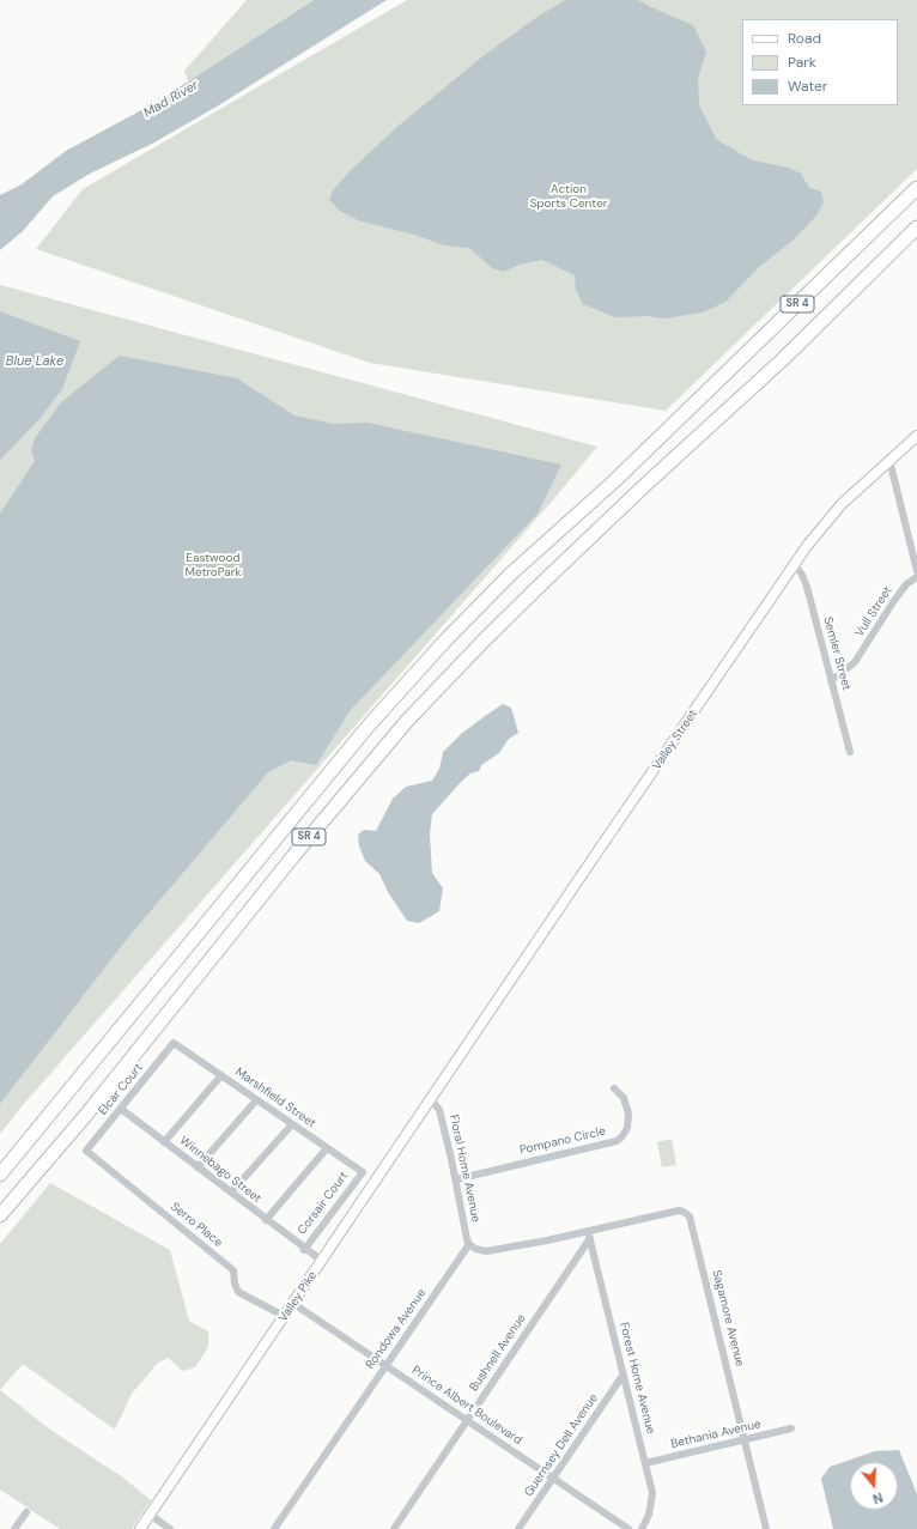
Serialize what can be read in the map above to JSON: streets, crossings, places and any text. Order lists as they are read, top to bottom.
{
  "streets": {
    "highway": ["SR 4"],
    "street": [
      "Vull Street",
      "Semler Street",
      "Valley Street",
      "Elcar Court",
      "Marshfield Street",
      "Pompano Circle",
      "Floral Home Avenue",
      "Winnebago Street",
      "Corsair Court",
      "Serro Place",
      "Valley Pike",
      "Sagamore Avenue",
      "Rondowa Avenue",
      "Bushnell Avenue",
      "Forest Home Avenue",
      "Prince Albert Boulevard",
      "Bethania Avenue",
      "Guernsey Dell Avenue"
    ]
  },
  "crossings": [
    ["Vull Street", "Semler Street"],
    ["Semler Street", "Valley Street"],
    ["Valley Street", "Valley Pike"],
    ["Elcar Court", "Marshfield Street"],
    ["Elcar Court", "Winnebago Street"],
    ["Elcar Court", "Serro Place"],
    ["Marshfield Street", "Corsair Court"],
    ["Pompano Circle", "Floral Home Avenue"],
    ["Floral Home Avenue", "Valley Pike"],
    ["Floral Home Avenue", "Rondowa Avenue"],
    ["Winnebago Street", "Corsair Court"],
    ["Winnebago Street", "Valley Pike"],
    ["Serro Place", "Valley Pike"],
    ["Valley Pike", "Prince Albert Boulevard"],
    ["Sagamore Avenue", "Bushnell Avenue"],
    ["Sagamore Avenue", "Forest Home Avenue"],
    ["Sagamore Avenue", "Bethania Avenue"],
    ["Rondowa Avenue", "Prince Albert Boulevard"],
    ["Bushnell Avenue", "Forest Home Avenue"],
    ["Bushnell Avenue", "Prince Albert Boulevard"],
    ["Forest Home Avenue", "Bethania Avenue"],
    ["Forest Home Avenue", "Guernsey Dell Avenue"],
    ["Prince Albert Boulevard", "Guernsey Dell Avenue"]
  ],
  "water": ["Mad River", "Blue Lake"],
  "parks": ["Action Sports Center", "Eastwood MetroPark"],
  "legend": ["Road", "Park", "Water"],
  "north": "bottom"
}
